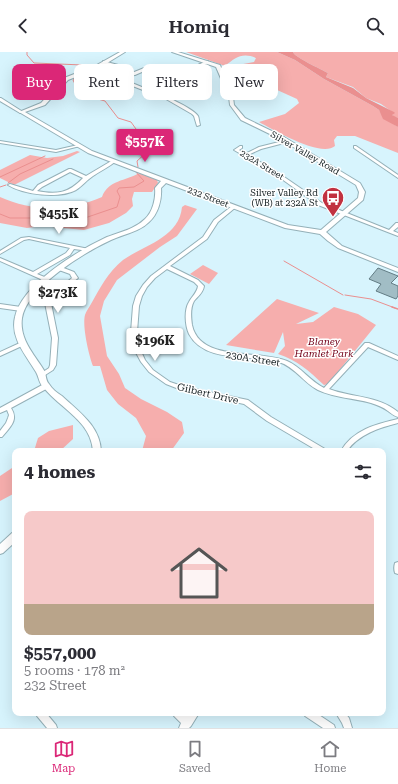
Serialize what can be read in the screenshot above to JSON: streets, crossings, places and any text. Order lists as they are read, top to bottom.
{
  "streets": {
    "street": [
      "Silver Valley Road",
      "232A Street",
      "232 Street",
      "230A Street",
      "Gilbert Drive"
    ]
  },
  "crossings": [
    ["Silver Valley Road", "232A Street"],
    ["Silver Valley Road", "232 Street"],
    ["232 Street", "Gilbert Drive"],
    ["230A Street", "Gilbert Drive"]
  ],
  "parks": ["Blaney Hamlet Park"],
  "places": {
    "bus stop": ["Silver Valley Rd (WB) at 232A St"]
  },
  "page": {
    "header": "Homiq",
    "chip": [
      "Buy",
      "Rent",
      "Filters",
      "New"
    ],
    "price": [
      "$557K",
      "$455K",
      "$273K",
      "$196K"
    ],
    "heading": "4 homes",
    "list": [
      {
        "name": "$557,000",
        "note": "5 rooms · 178 m² · 232 Street"
      }
    ],
    "tabs": ["Map", "Saved", "Home"]
  }
}
